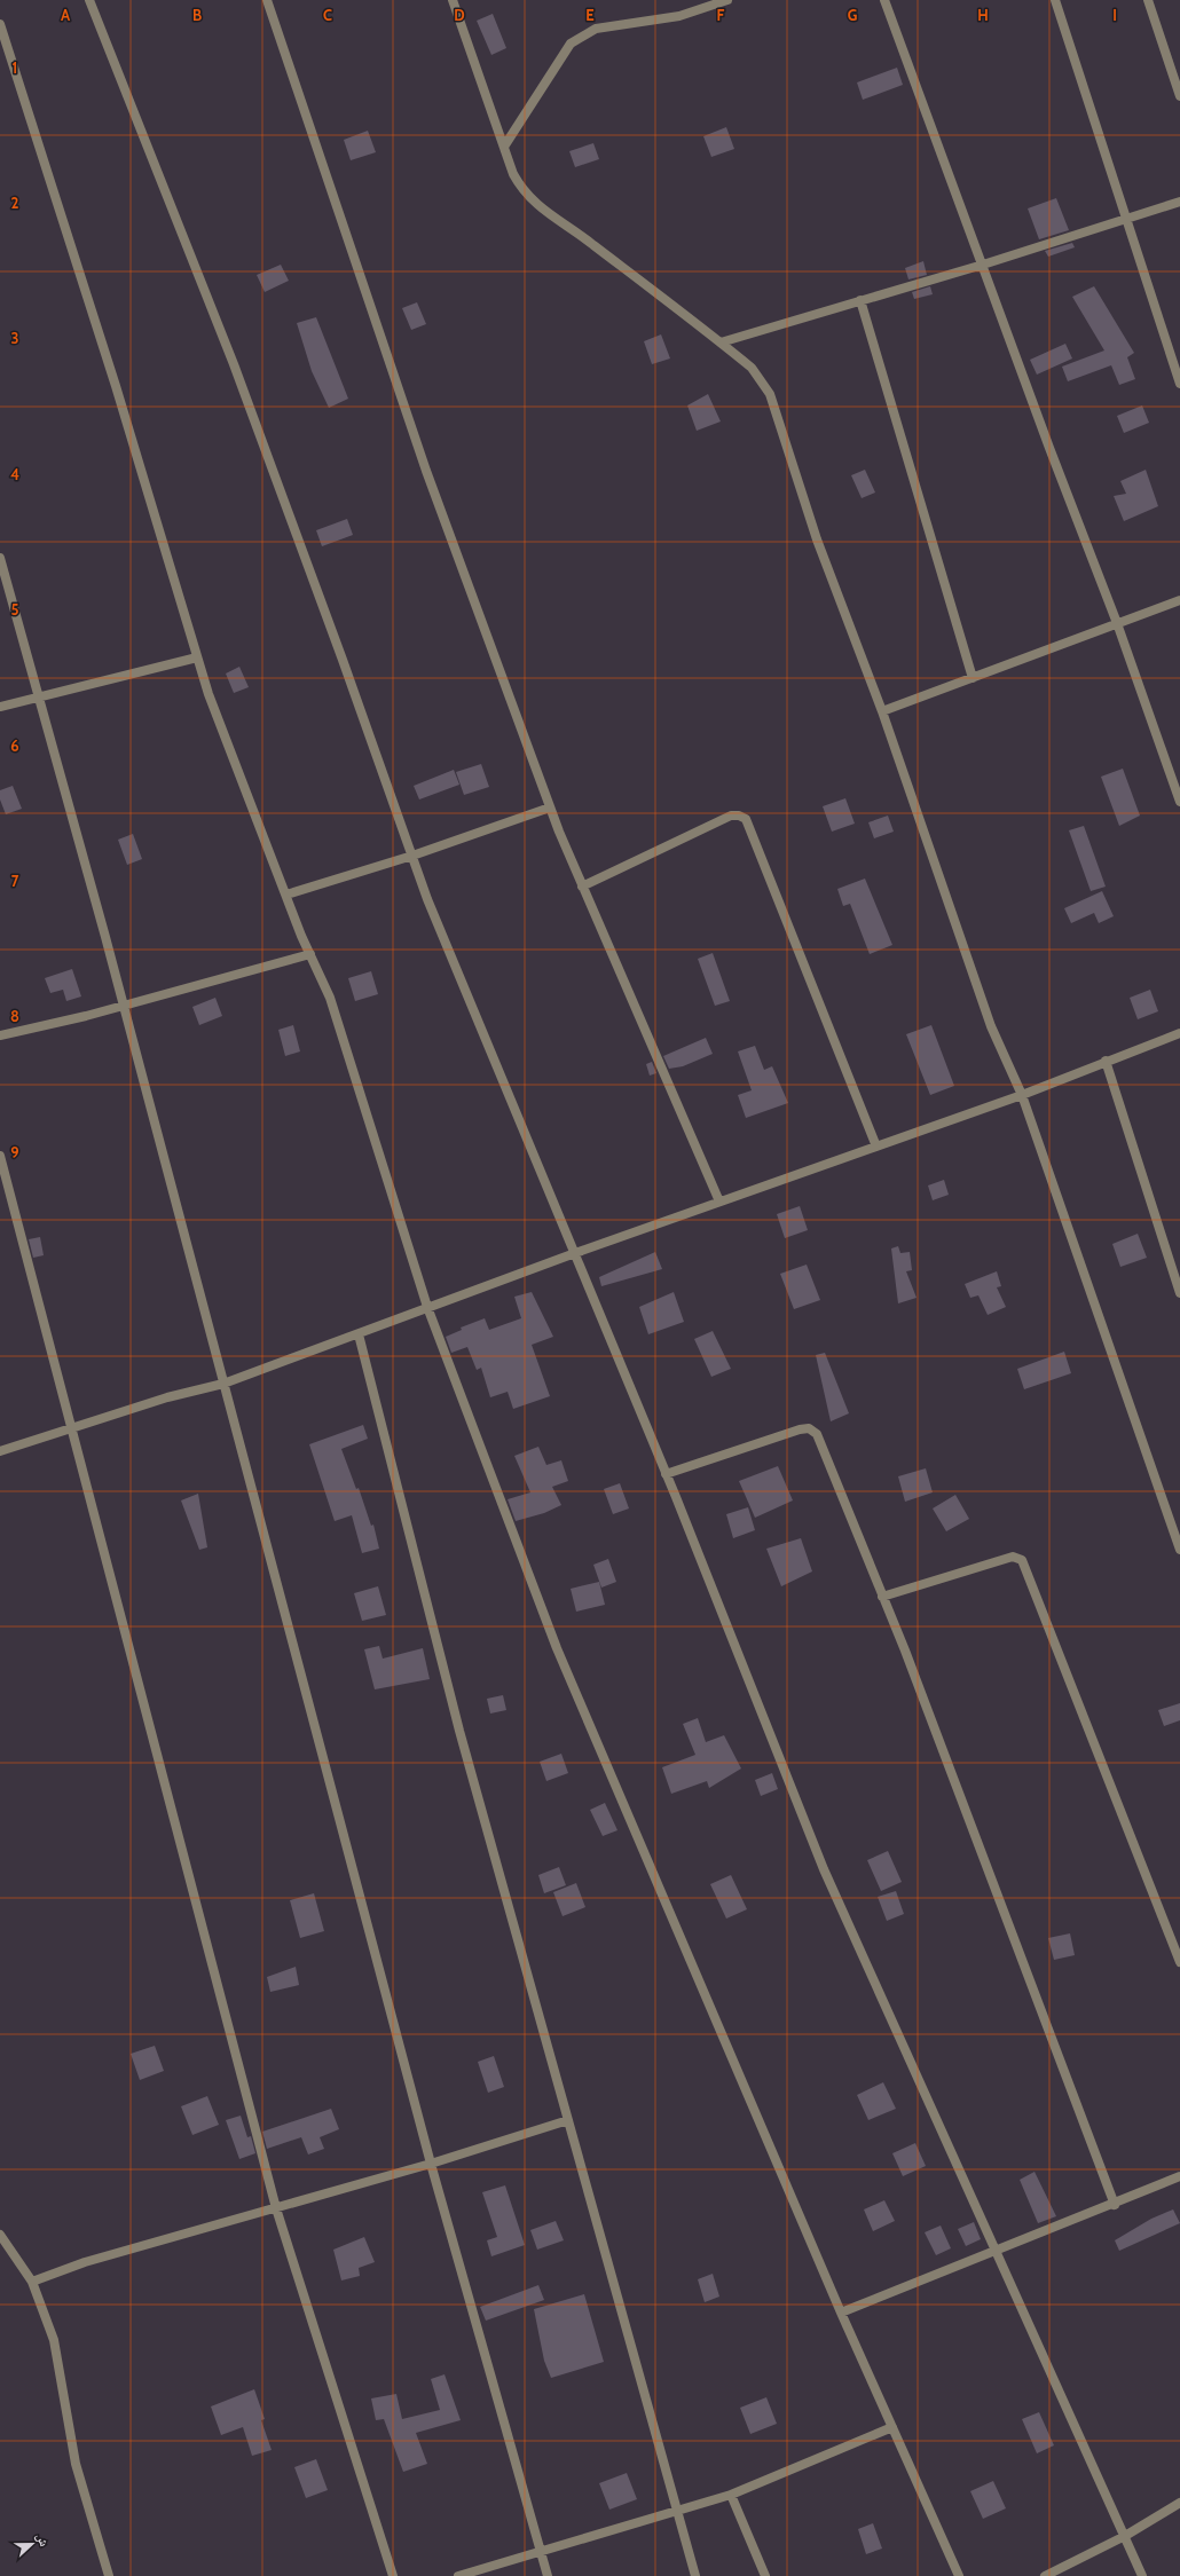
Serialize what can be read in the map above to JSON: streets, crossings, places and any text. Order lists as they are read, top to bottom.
{
  "north": "right",
  "grid": {
    "columns": [
      "A",
      "B",
      "C",
      "D",
      "E",
      "F",
      "G",
      "H",
      "I"
    ],
    "rows": [
      "1",
      "2",
      "3",
      "4",
      "5",
      "6",
      "7",
      "8",
      "9"
    ]
  }
}
